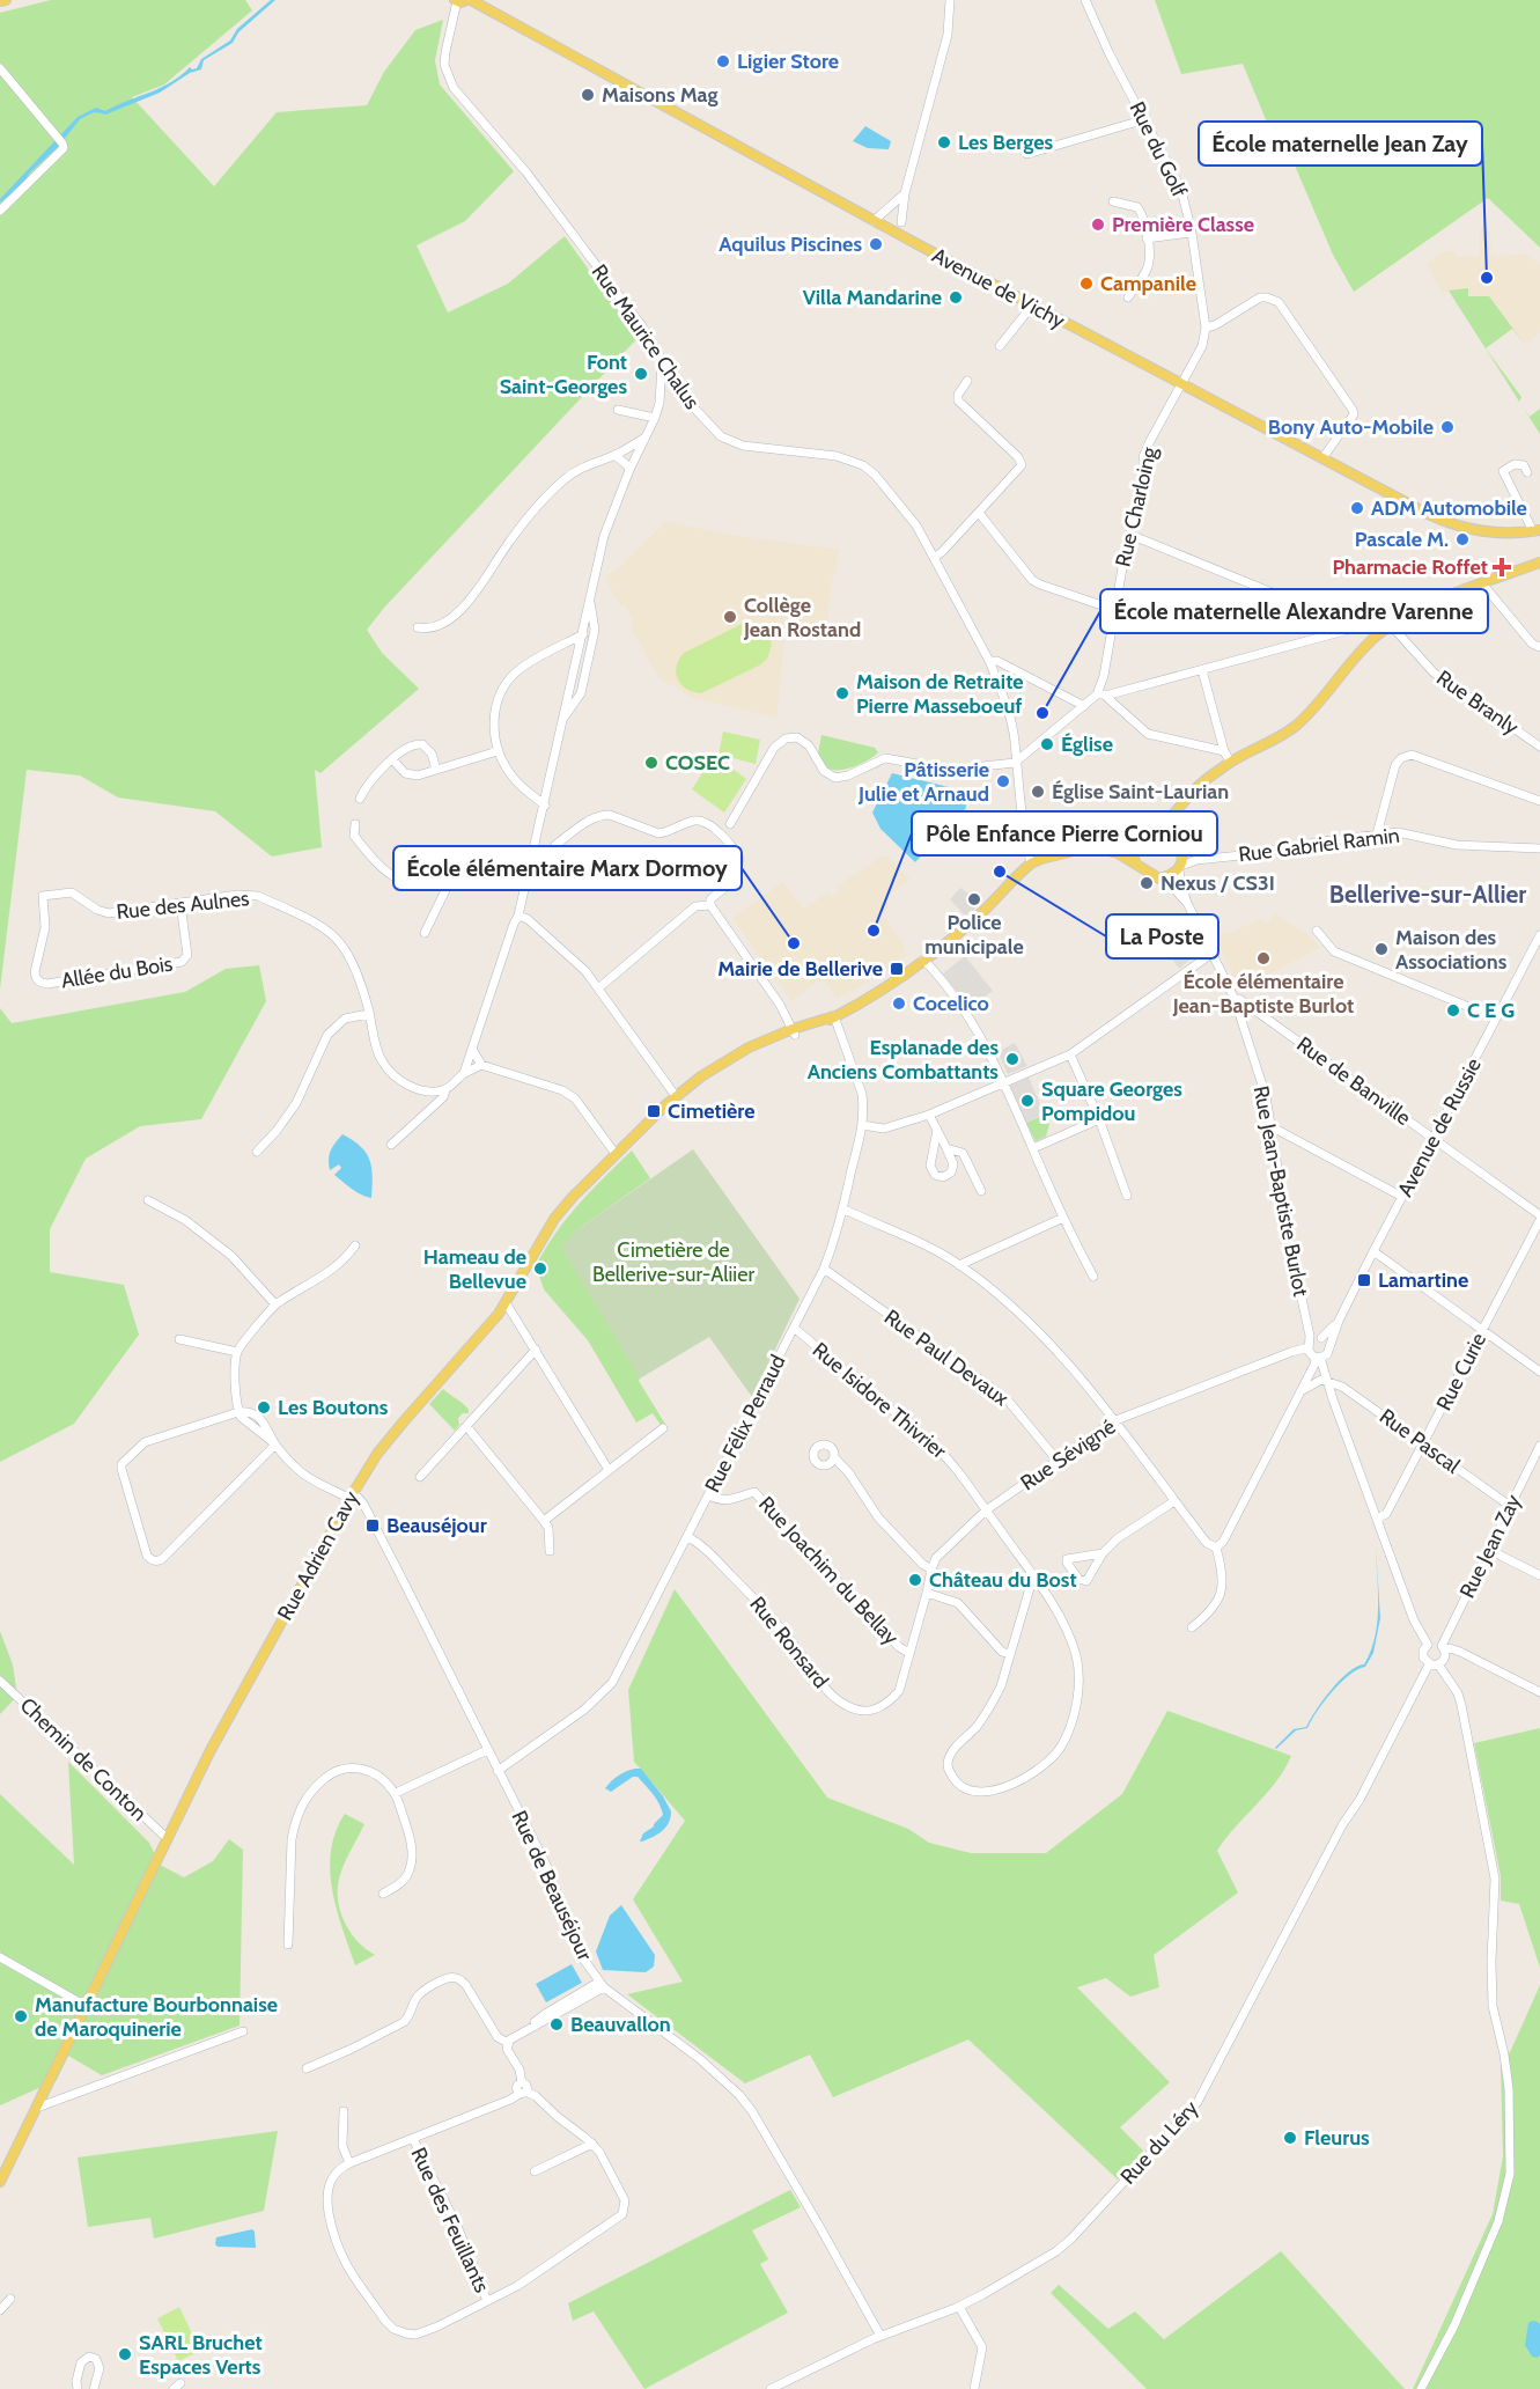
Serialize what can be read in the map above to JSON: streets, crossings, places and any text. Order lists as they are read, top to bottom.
{
  "streets": {
    "main road": ["Avenue de Vichy", "Rue Adrien Cavy"],
    "street": [
      "Rue du Golf",
      "Rue Maurice Chalus",
      "Rue Charloing",
      "Rue Branly",
      "Rue Gabriel Ramin",
      "Rue des Aulnes",
      "Allée du Bois",
      "Rue de Banville",
      "Avenue de Russie",
      "Rue Jean-Baptiste Burlot",
      "Rue Paul Devaux",
      "Rue Curie",
      "Rue Isidore Thivrier",
      "Rue Félix Perraud",
      "Rue Pascal",
      "Rue Sévigné",
      "Rue Jean Zay",
      "Rue Joachim du Bellay",
      "Rue Ronsard",
      "Chemin de Conton",
      "Rue de Beauséjour",
      "Rue du Léry",
      "Rue des Feuillants"
    ]
  },
  "crossings": [
    ["Rue du Golf", "Avenue de Vichy"],
    ["Rue du Golf", "Rue Charloing"],
    ["Avenue de Vichy", "Rue Maurice Chalus"],
    ["Avenue de Vichy", "Rue Charloing"],
    ["Rue Maurice Chalus", "Rue Adrien Cavy"],
    ["Rue Gabriel Ramin", "Rue Jean-Baptiste Burlot"],
    ["Rue des Aulnes", "Allée du Bois"],
    ["Rue de Banville", "Avenue de Russie"],
    ["Rue de Banville", "Rue Jean-Baptiste Burlot"],
    ["Rue de Banville", "Rue Curie"],
    ["Avenue de Russie", "Rue Jean-Baptiste Burlot"],
    ["Avenue de Russie", "Rue Sévigné"],
    ["Rue Jean-Baptiste Burlot", "Rue Sévigné"],
    ["Rue Paul Devaux", "Rue Félix Perraud"],
    ["Rue Paul Devaux", "Rue Sévigné"],
    ["Rue Curie", "Rue Pascal"],
    ["Rue Isidore Thivrier", "Rue Félix Perraud"],
    ["Rue Isidore Thivrier", "Rue Sévigné"],
    ["Rue Félix Perraud", "Rue Adrien Cavy"],
    ["Rue Félix Perraud", "Rue Joachim du Bellay"],
    ["Rue Félix Perraud", "Rue Ronsard"],
    ["Rue Félix Perraud", "Rue de Beauséjour"],
    ["Rue Pascal", "Rue Jean Zay"],
    ["Rue Sévigné", "Rue Ronsard"],
    ["Rue Jean Zay", "Rue du Léry"],
    ["Rue Adrien Cavy", "Chemin de Conton"],
    ["Rue Adrien Cavy", "Rue de Beauséjour"],
    ["Rue Joachim du Bellay", "Rue Ronsard"],
    ["Rue de Beauséjour", "Rue du Léry"]
  ],
  "districts": ["Bellerive-sur-Allier"],
  "parks": ["Cimetière de Bellerive-sur-Aliier"],
  "places": {
    "other": [
      "Ligier Store",
      "Maisons Mag",
      "Les Berges",
      "Première Classe",
      "Aquilus Piscines",
      "École maternelle Jean Zay",
      "Campanile",
      "Villa Mandarine",
      "Font Saint-Georges",
      "Bony Auto-Mobile",
      "ADM Automobile",
      "Pascale M.",
      "Collège Jean Rostand",
      "Maison de Retraite Pierre Masseboeuf",
      "École maternelle Alexandre Varenne",
      "Église",
      "COSEC",
      "Pâtisserie Julie et Arnaud",
      "Église Saint-Laurian",
      "La Poste",
      "Nexus / CS3I",
      "Police municipale",
      "Pôle Enfance Pierre Corniou",
      "École élémentaire Marx Dormoy",
      "Maison des Associations",
      "École élémentaire Jean-Baptiste Burlot",
      "Cocelico",
      "C E G",
      "Esplanade des Anciens Combattants",
      "Square Georges Pompidou",
      "Hameau de Bellevue",
      "Les Boutons",
      "Château du Bost",
      "Manufacture Bourbonnaise de Maroquinerie",
      "Beauvallon",
      "Fleurus",
      "SARL Bruchet Espaces Verts"
    ],
    "health": ["Pharmacie Roffet"],
    "transit": [
      "Mairie de Bellerive",
      "Cimetière",
      "Lamartine",
      "Beauséjour"
    ]
  }
}
